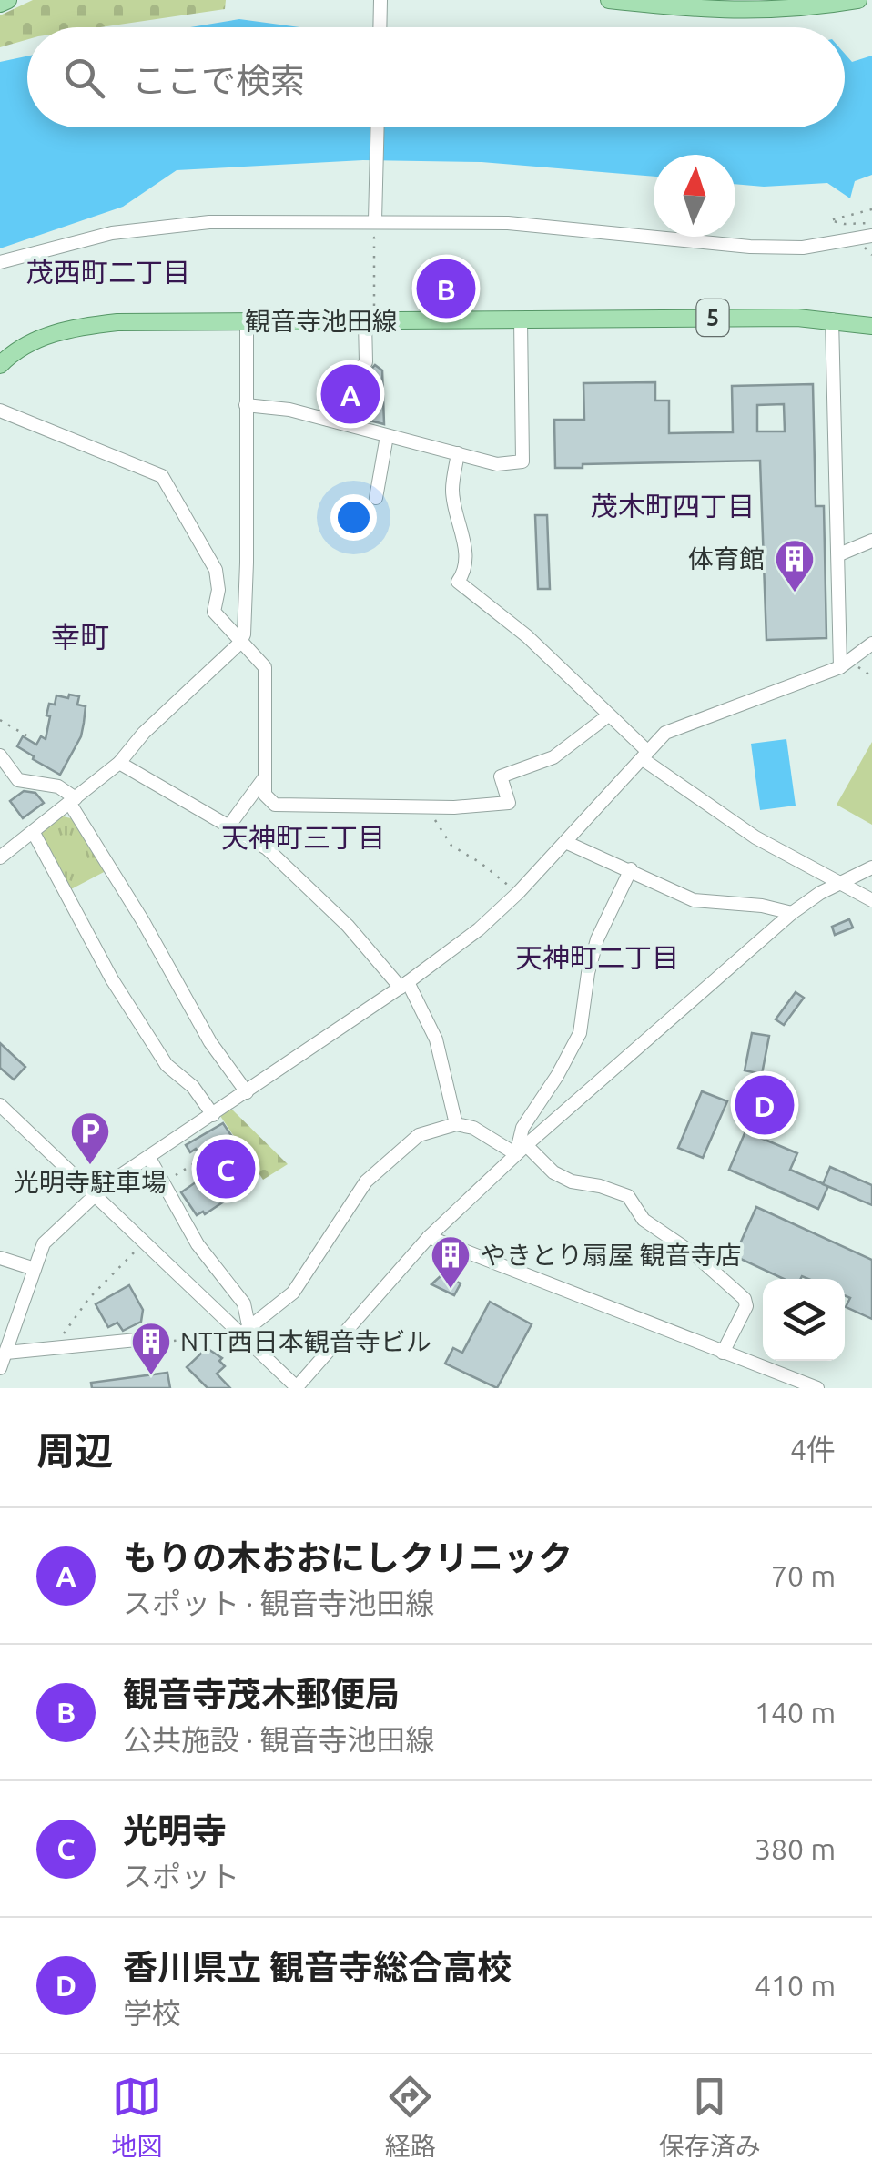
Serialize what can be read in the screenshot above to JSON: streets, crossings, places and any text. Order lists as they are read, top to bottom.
{
  "streets": {
    "main road": ["5", "観音寺池田線"]
  },
  "districts": [
    "茂西町二丁目",
    "茂木町四丁目",
    "幸町",
    "天神町三丁目",
    "天神町二丁目"
  ],
  "places": {
    "building": ["体育館", "やきとり扇屋 観音寺店", "NTT西日本観音寺ビル"],
    "parking": ["光明寺駐車場"]
  },
  "north": "top",
  "page": {
    "search": "ここで検索",
    "pins": [
      "B",
      "A",
      "D",
      "C"
    ],
    "heading": ["周辺", "4件"],
    "list": [
      {
        "mark": "A",
        "name": "もりの木おおにしクリニック",
        "note": "スポット · 観音寺池田線",
        "value": "70 m"
      },
      {
        "mark": "B",
        "name": "観音寺茂木郵便局",
        "note": "公共施設 · 観音寺池田線",
        "value": "140 m"
      },
      {
        "mark": "C",
        "name": "光明寺",
        "note": "スポット",
        "value": "380 m"
      },
      {
        "mark": "D",
        "name": "香川県立 観音寺総合高校",
        "note": "学校",
        "value": "410 m"
      }
    ],
    "nav": ["地図", "経路", "保存済み"]
  }
}
